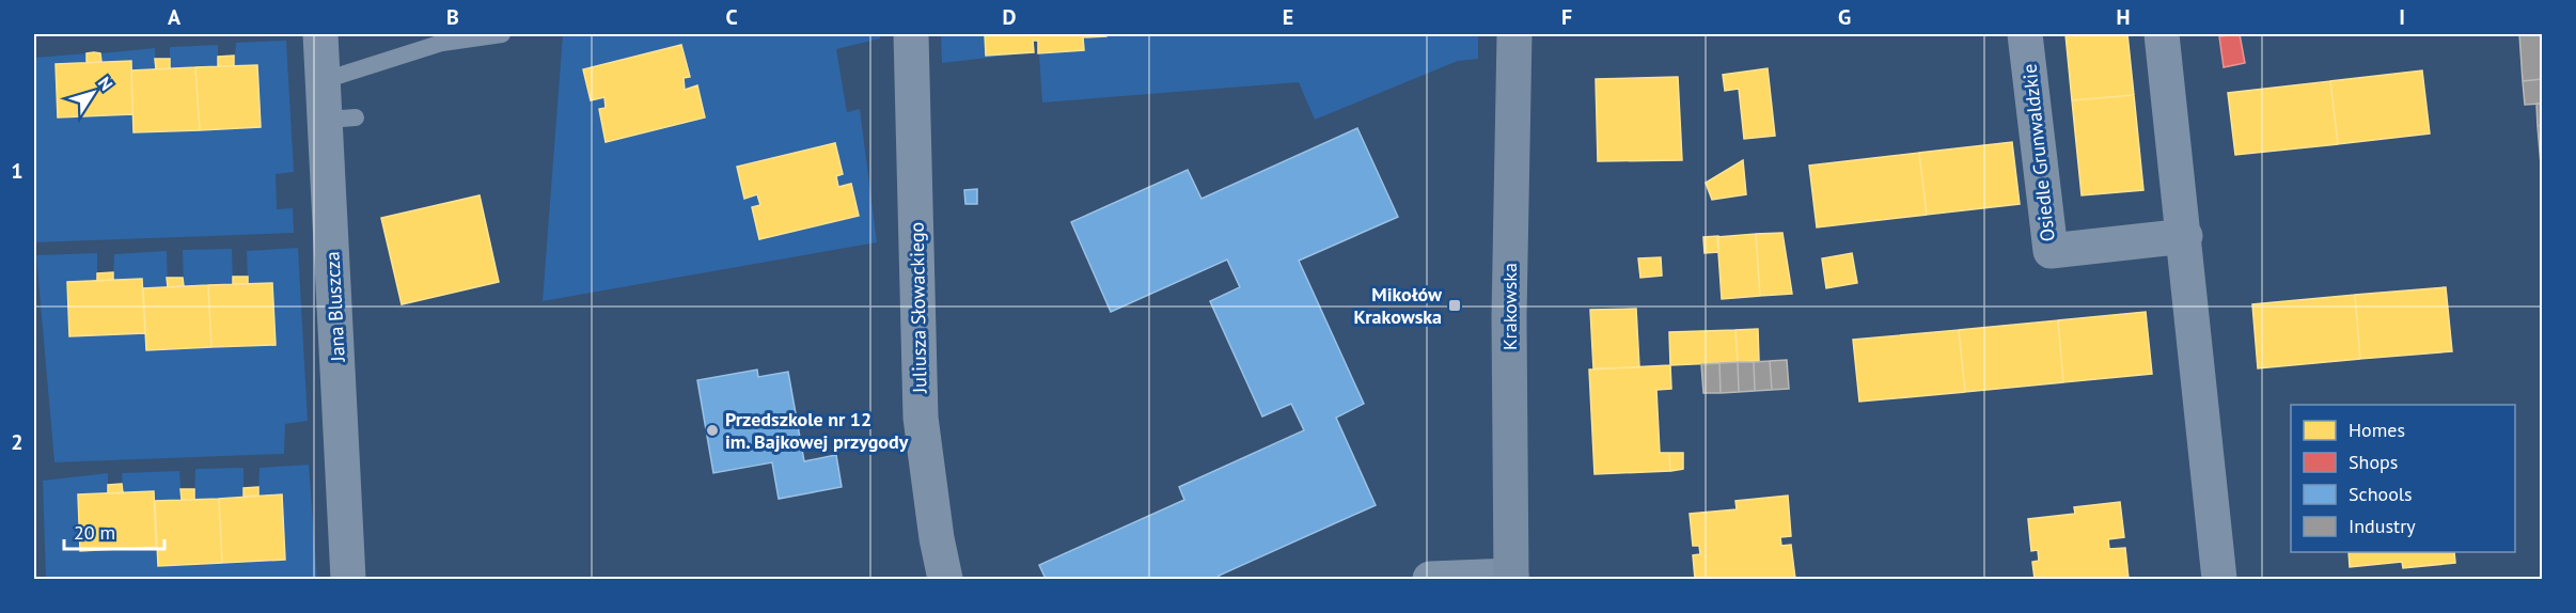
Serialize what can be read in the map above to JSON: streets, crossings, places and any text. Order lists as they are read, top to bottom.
{
  "streets": {
    "street": [
      "Osiedle Grunwaldzkie",
      "Jana Bluszcza",
      "Krakowska",
      "Juliusza Słowackiego"
    ]
  },
  "places": {
    "transit": ["Mikołów Krakowska"],
    "other": ["Przedszkole nr 12 im. Bajkowej przygody"]
  },
  "legend": [
    "Homes",
    "Shops",
    "Schools",
    "Industry"
  ],
  "scale_bar": "20 m",
  "north": "top right",
  "grid": {
    "columns": [
      "A",
      "B",
      "C",
      "D",
      "E",
      "F",
      "G",
      "H",
      "I"
    ],
    "rows": ["1", "2"]
  }
}
